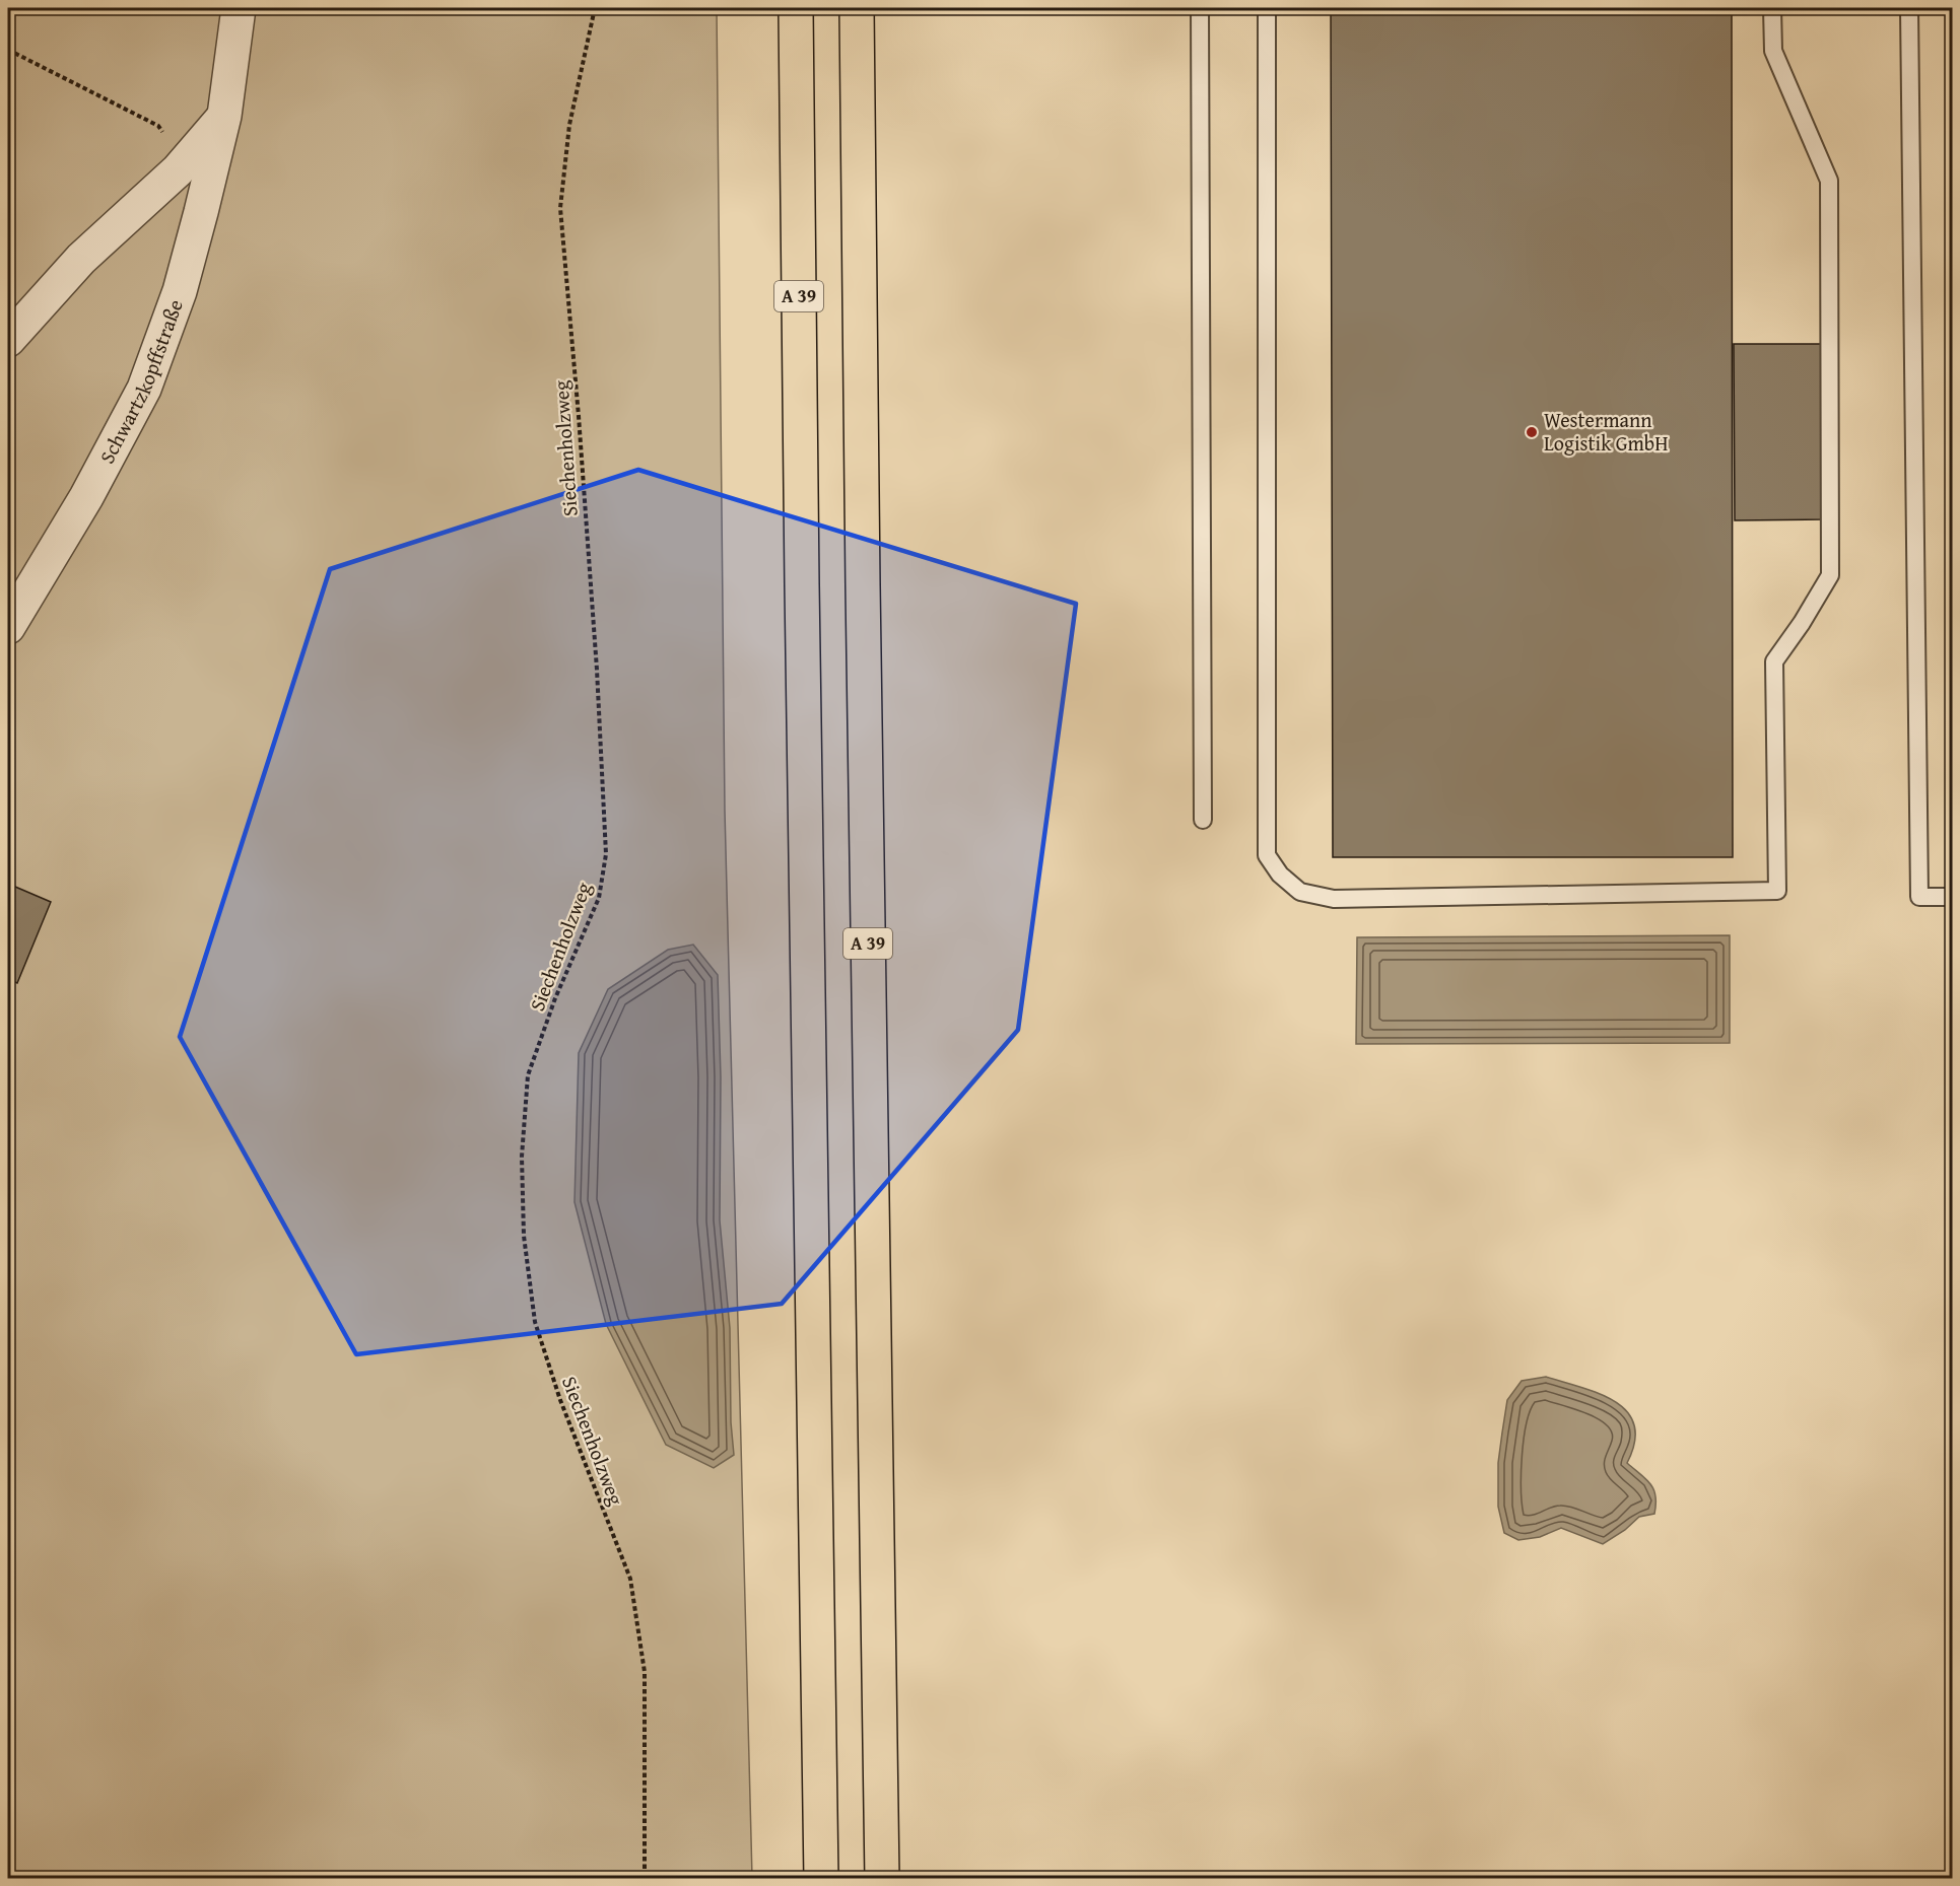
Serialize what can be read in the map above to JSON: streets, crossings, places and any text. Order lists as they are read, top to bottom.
{
  "streets": {
    "highway": ["A 39"],
    "street": ["Schwartzkopffstraße"],
    "path": ["Siechenholzweg"]
  },
  "places": ["Westermann Logistik GmbH"]
}
